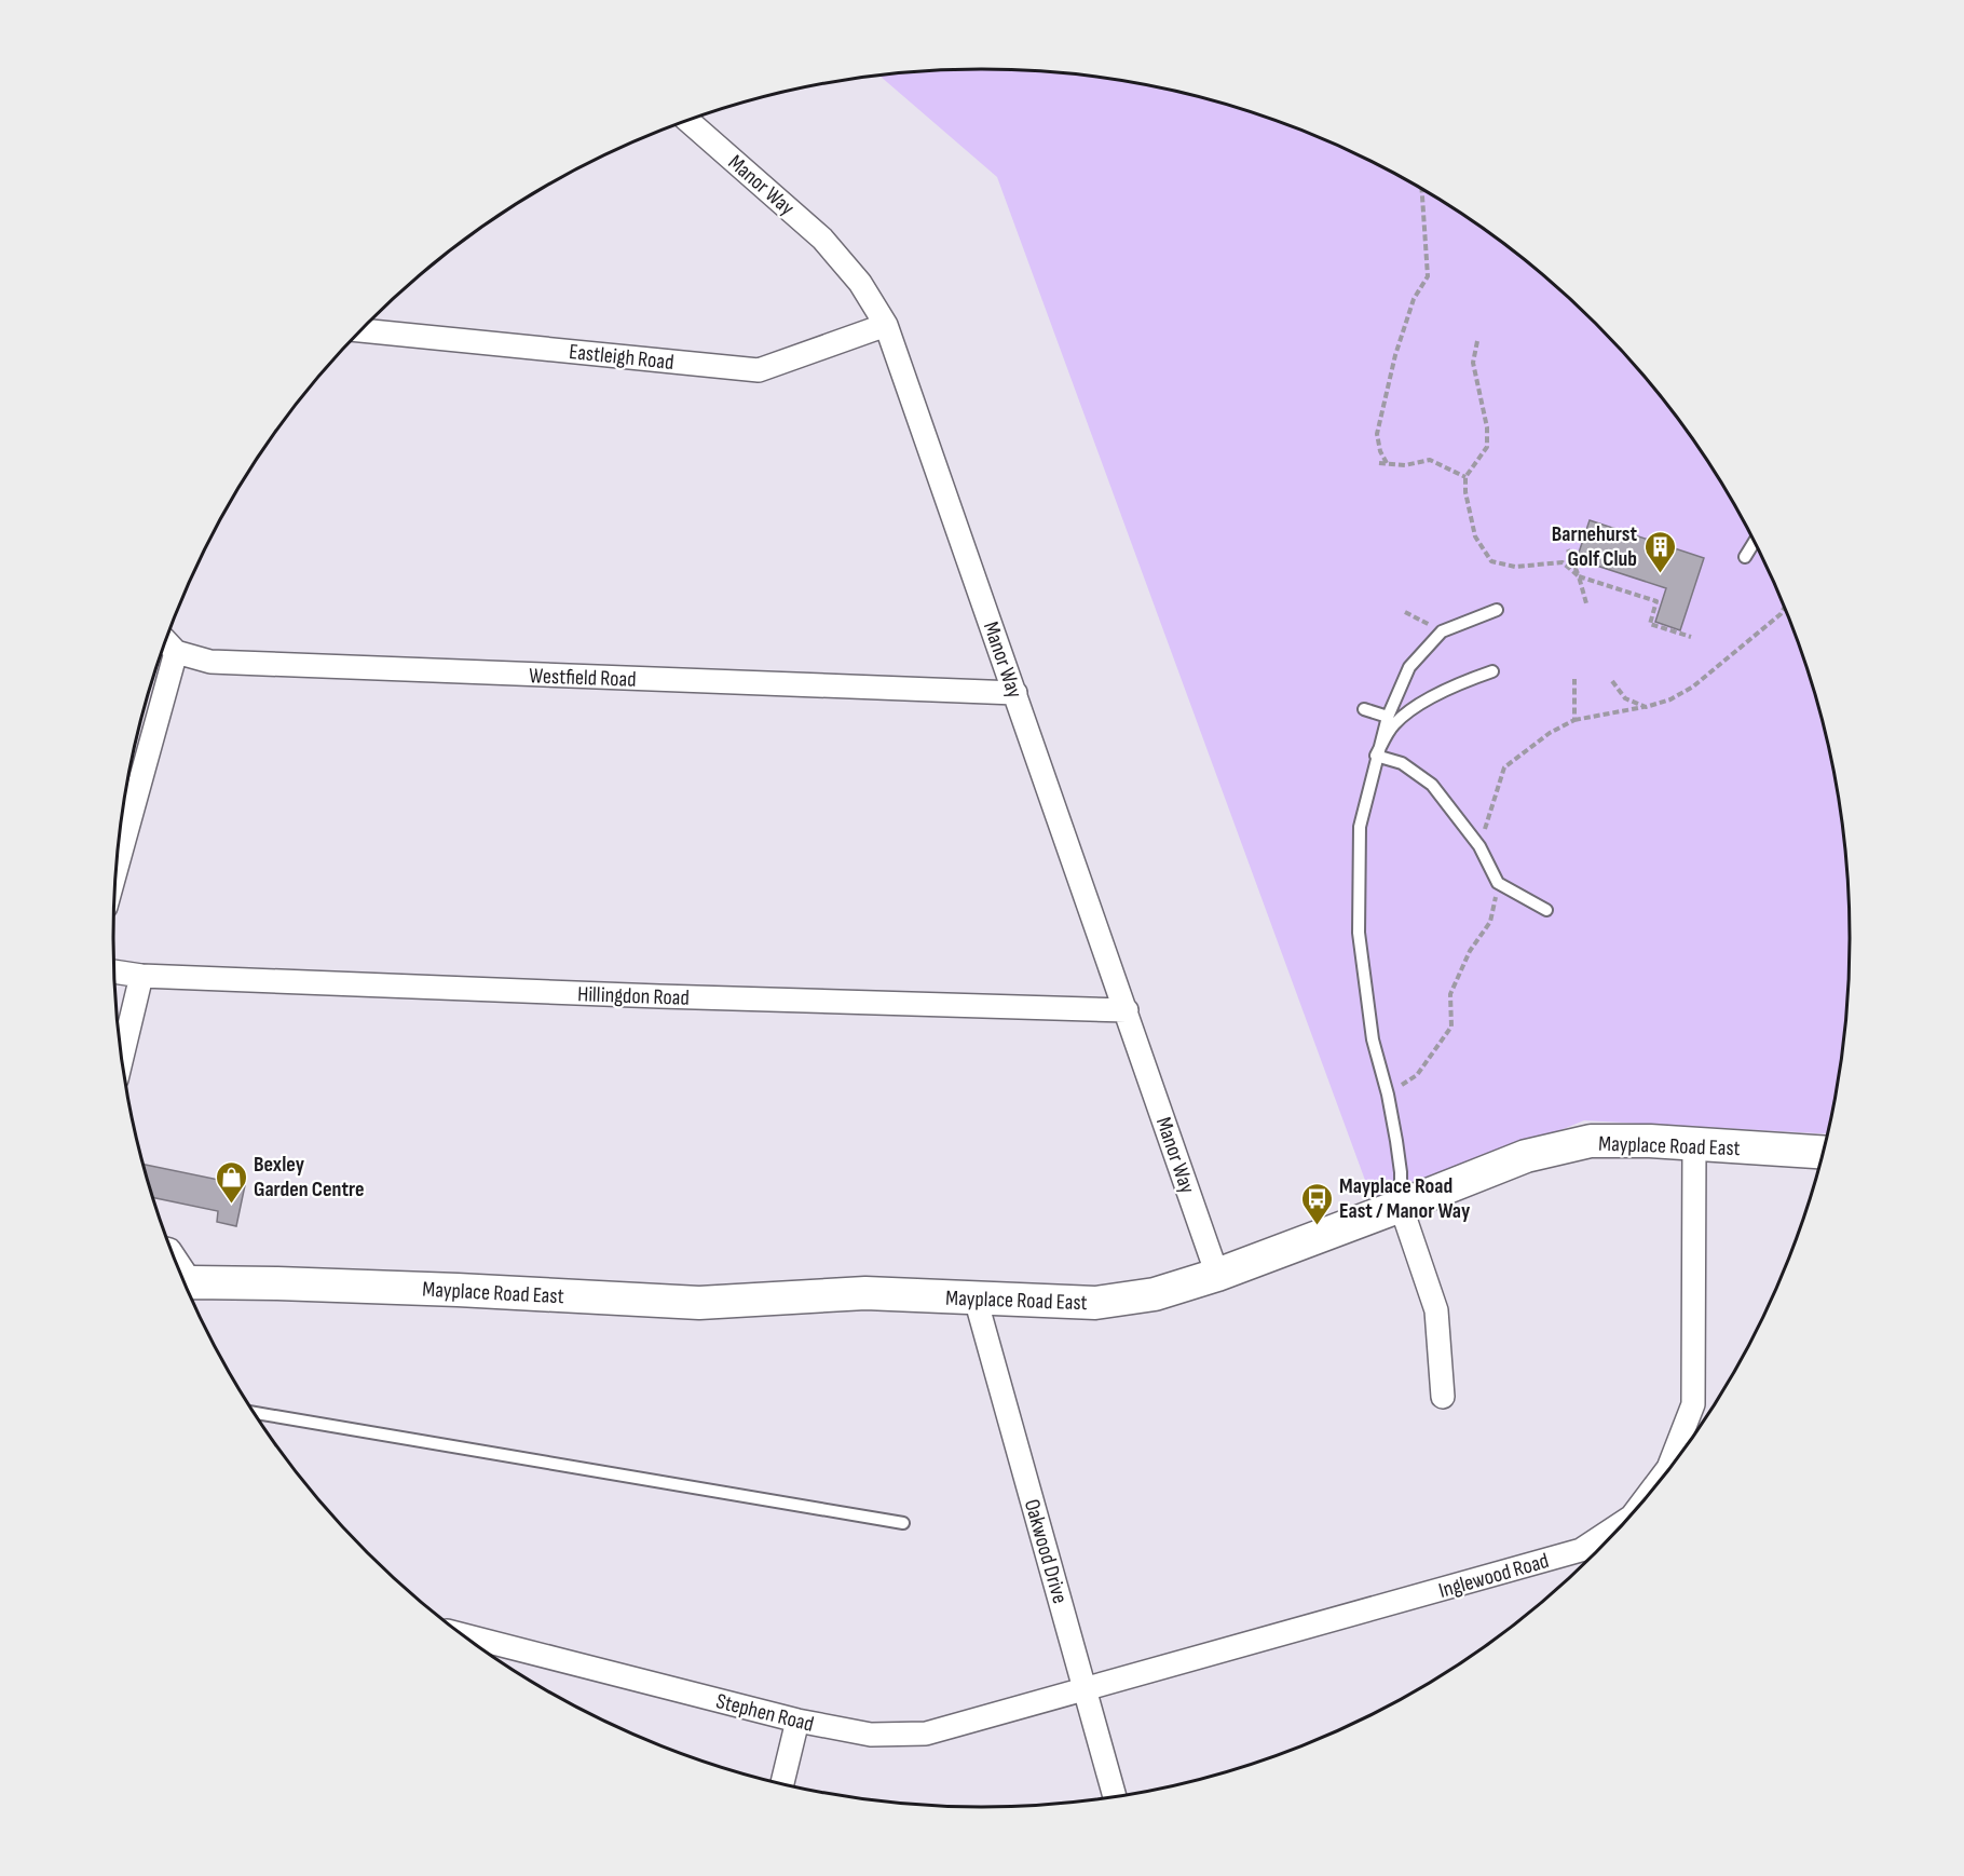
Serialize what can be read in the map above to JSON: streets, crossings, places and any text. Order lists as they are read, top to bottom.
{
  "streets": {
    "street": [
      "Manor Way",
      "Eastleigh Road",
      "Westfield Road",
      "Hillingdon Road",
      "Mayplace Road East",
      "Oakwood Drive",
      "Inglewood Road",
      "Stephen Road"
    ]
  },
  "crossings": [
    ["Manor Way", "Eastleigh Road"],
    ["Manor Way", "Westfield Road"],
    ["Manor Way", "Hillingdon Road"],
    ["Manor Way", "Mayplace Road East"],
    ["Mayplace Road East", "Oakwood Drive"],
    ["Mayplace Road East", "Inglewood Road"],
    ["Oakwood Drive", "Inglewood Road"],
    ["Oakwood Drive", "Stephen Road"],
    ["Inglewood Road", "Stephen Road"]
  ],
  "places": {
    "building": ["Barnehurst Golf Club"],
    "shop": ["Bexley Garden Centre"],
    "bus stop": ["Mayplace Road East / Manor Way"]
  }
}
